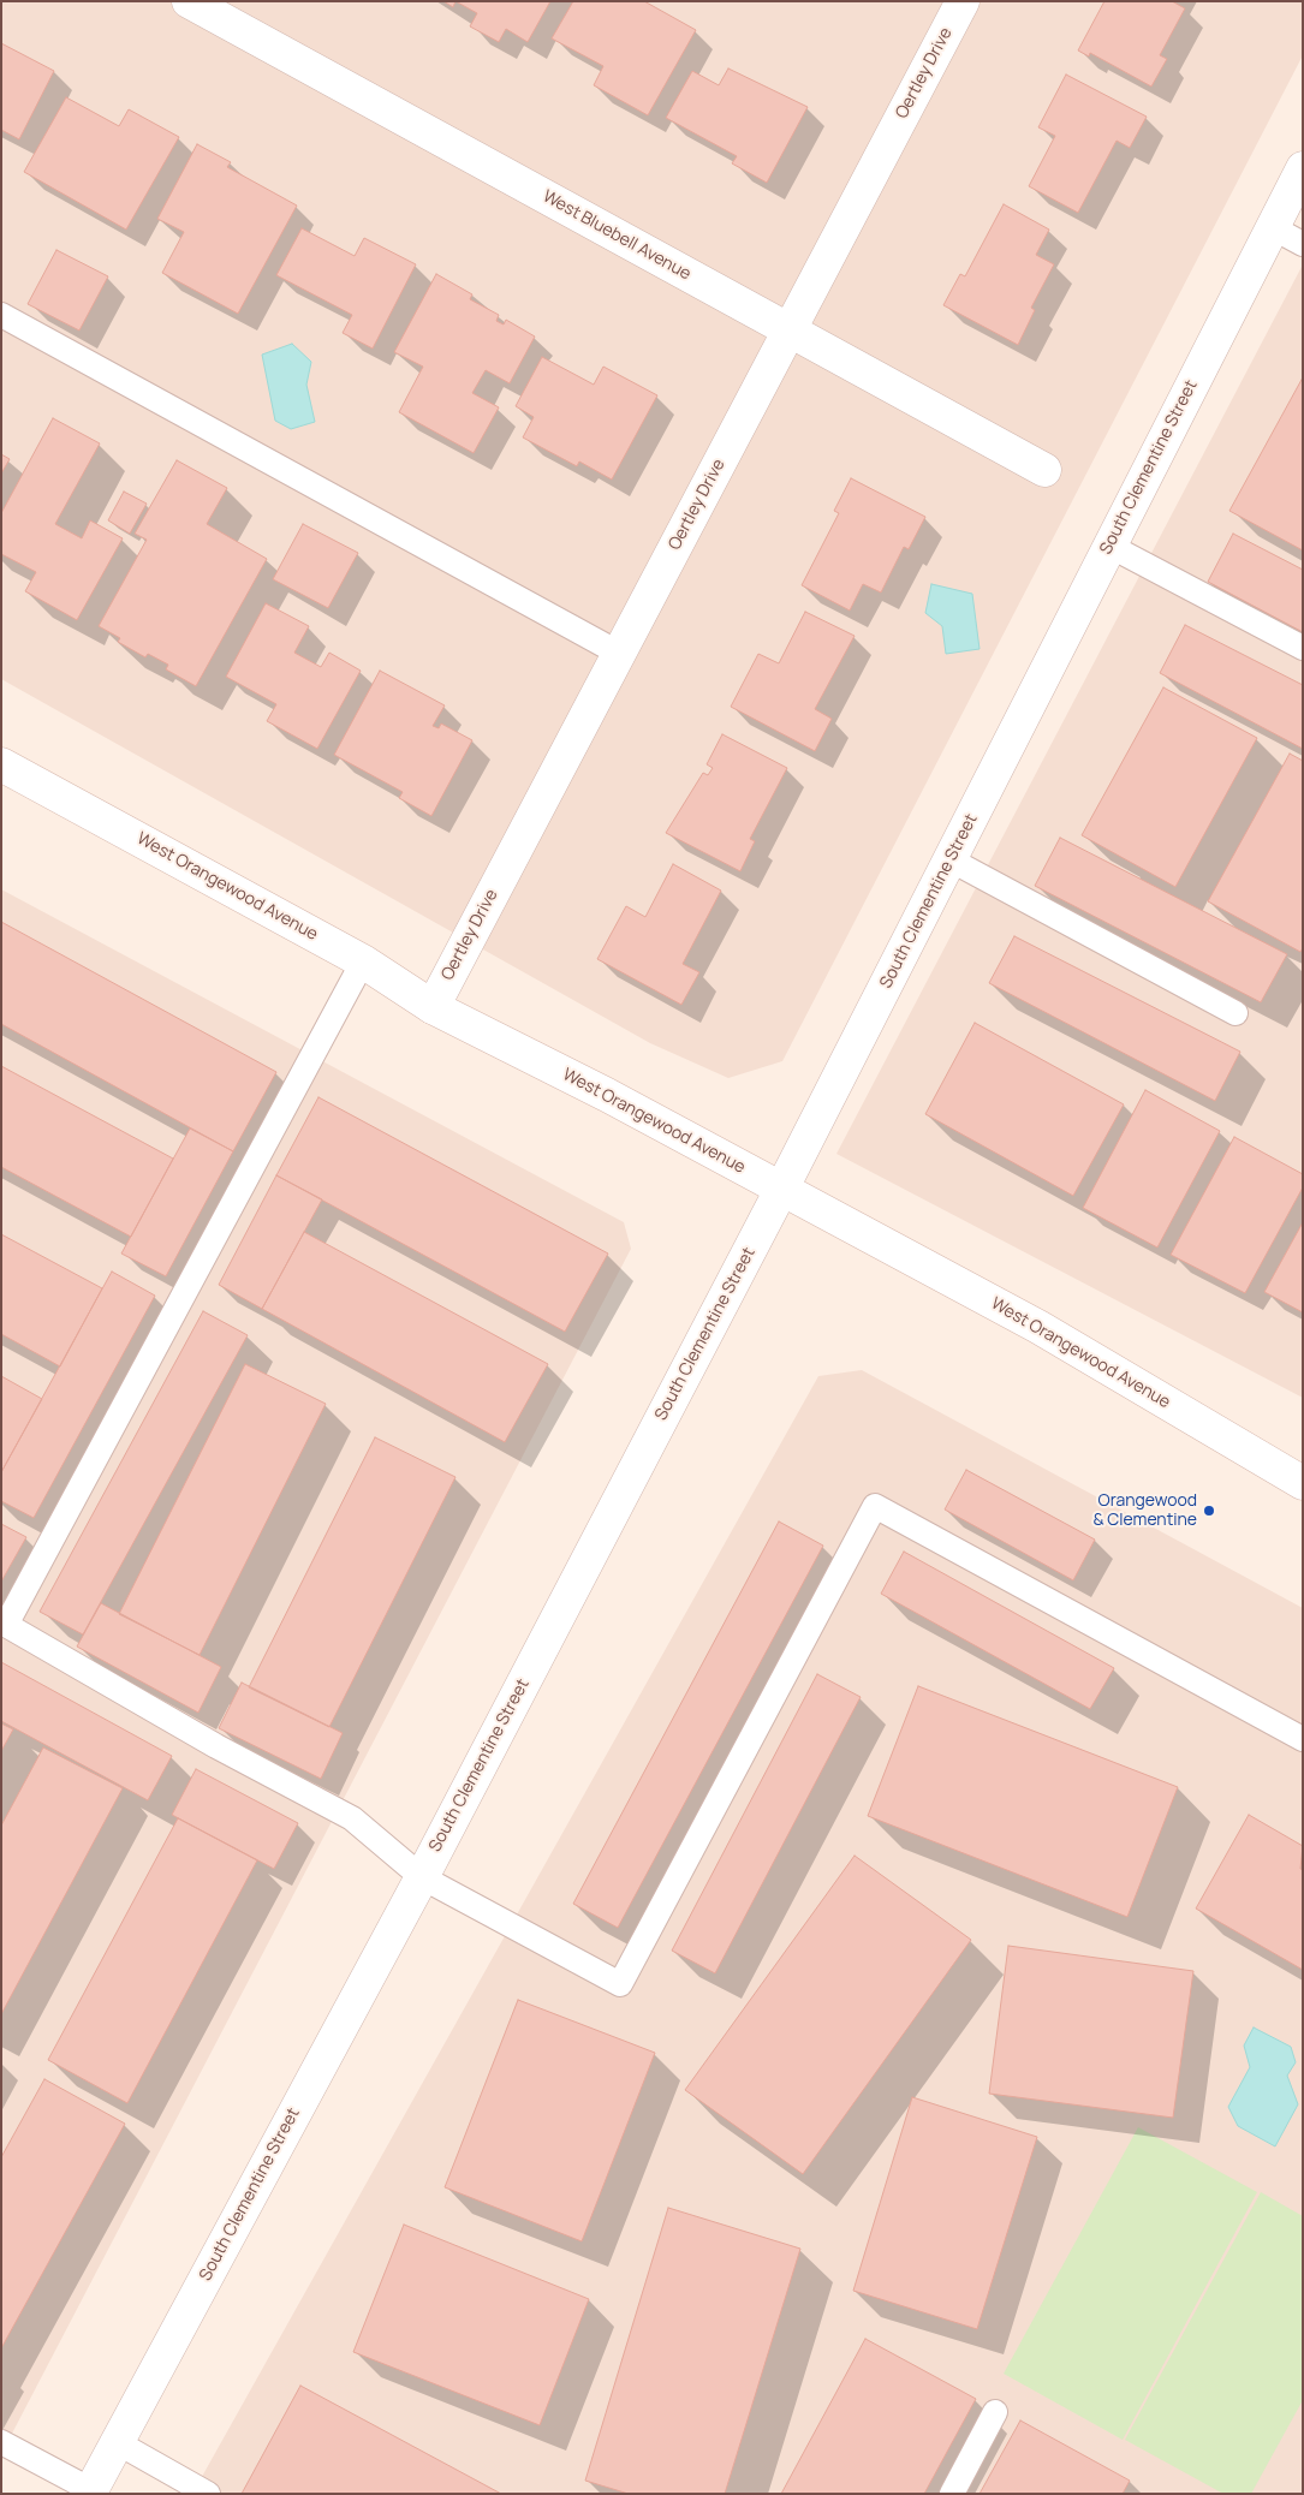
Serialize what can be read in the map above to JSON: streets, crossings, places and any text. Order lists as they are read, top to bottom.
{
  "streets": {
    "street": [
      "Oertley Drive",
      "West Bluebell Avenue",
      "South Clementine Street",
      "West Orangewood Avenue"
    ]
  },
  "crossings": [
    ["Oertley Drive", "West Bluebell Avenue"],
    ["Oertley Drive", "West Orangewood Avenue"],
    ["South Clementine Street", "West Orangewood Avenue"]
  ],
  "places": ["Orangewood & Clementine"]
}
